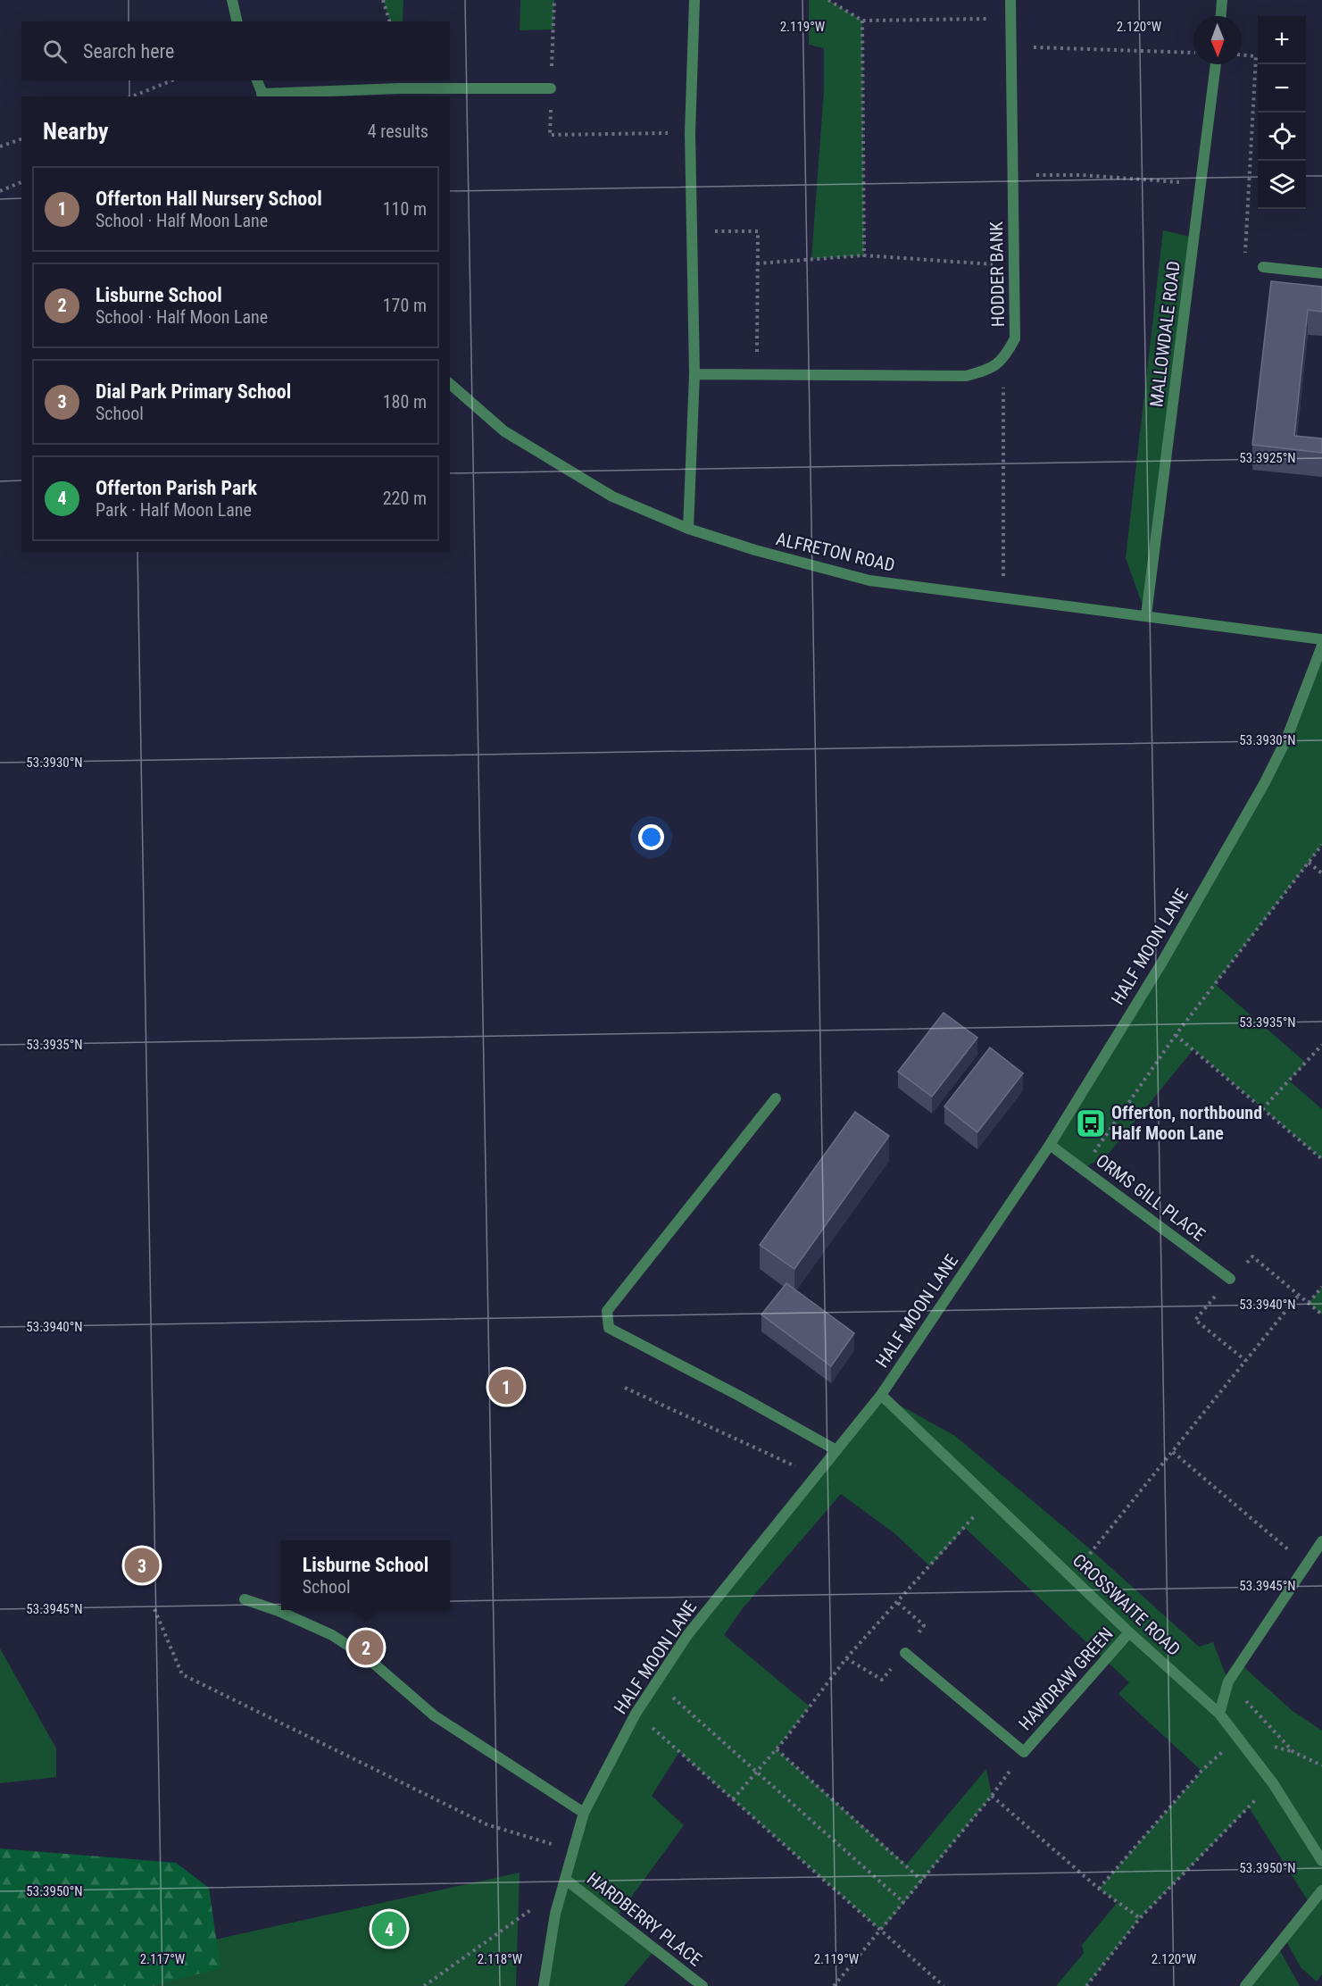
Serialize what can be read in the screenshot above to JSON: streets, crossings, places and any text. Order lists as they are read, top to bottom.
{
  "streets": {
    "street": [
      "HODDER BANK",
      "MALLOWDALE ROAD",
      "ALFRETON ROAD",
      "HALF MOON LANE",
      "ORMS GILL PLACE",
      "CROSSWAITE ROAD",
      "HAWDRAW GREEN",
      "HARDBERRY PLACE"
    ]
  },
  "crossings": [
    ["MALLOWDALE ROAD", "ALFRETON ROAD"],
    ["HALF MOON LANE", "ORMS GILL PLACE"],
    ["HALF MOON LANE", "CROSSWAITE ROAD"],
    ["HALF MOON LANE", "HARDBERRY PLACE"],
    ["CROSSWAITE ROAD", "HAWDRAW GREEN"]
  ],
  "places": {
    "bus stop": ["Offerton, northbound Half Moon Lane"]
  },
  "north": "bottom",
  "page": {
    "map_buttons": ["+", "−"],
    "search": "Search here",
    "heading": ["Nearby", "4 results"],
    "list": [
      {
        "mark": "1",
        "name": "Offerton Hall Nursery School",
        "note": "School · Half Moon Lane",
        "value": "110 m"
      },
      {
        "mark": "2",
        "name": "Lisburne School",
        "note": "School · Half Moon Lane",
        "value": "170 m"
      },
      {
        "mark": "3",
        "name": "Dial Park Primary School",
        "note": "School",
        "value": "180 m"
      },
      {
        "mark": "4",
        "name": "Offerton Parish Park",
        "note": "Park · Half Moon Lane",
        "value": "220 m"
      }
    ],
    "pins": [
      "1",
      "3",
      "2",
      "4"
    ],
    "popup": ["Lisburne School", "School"]
  },
  "coordinates": [
    "2.119°W",
    "2.120°W",
    "53.3925°N",
    "53.3930°N",
    "53.3935°N",
    "53.3940°N",
    "53.3945°N",
    "53.3950°N",
    "2.117°W",
    "2.118°W"
  ]
}
